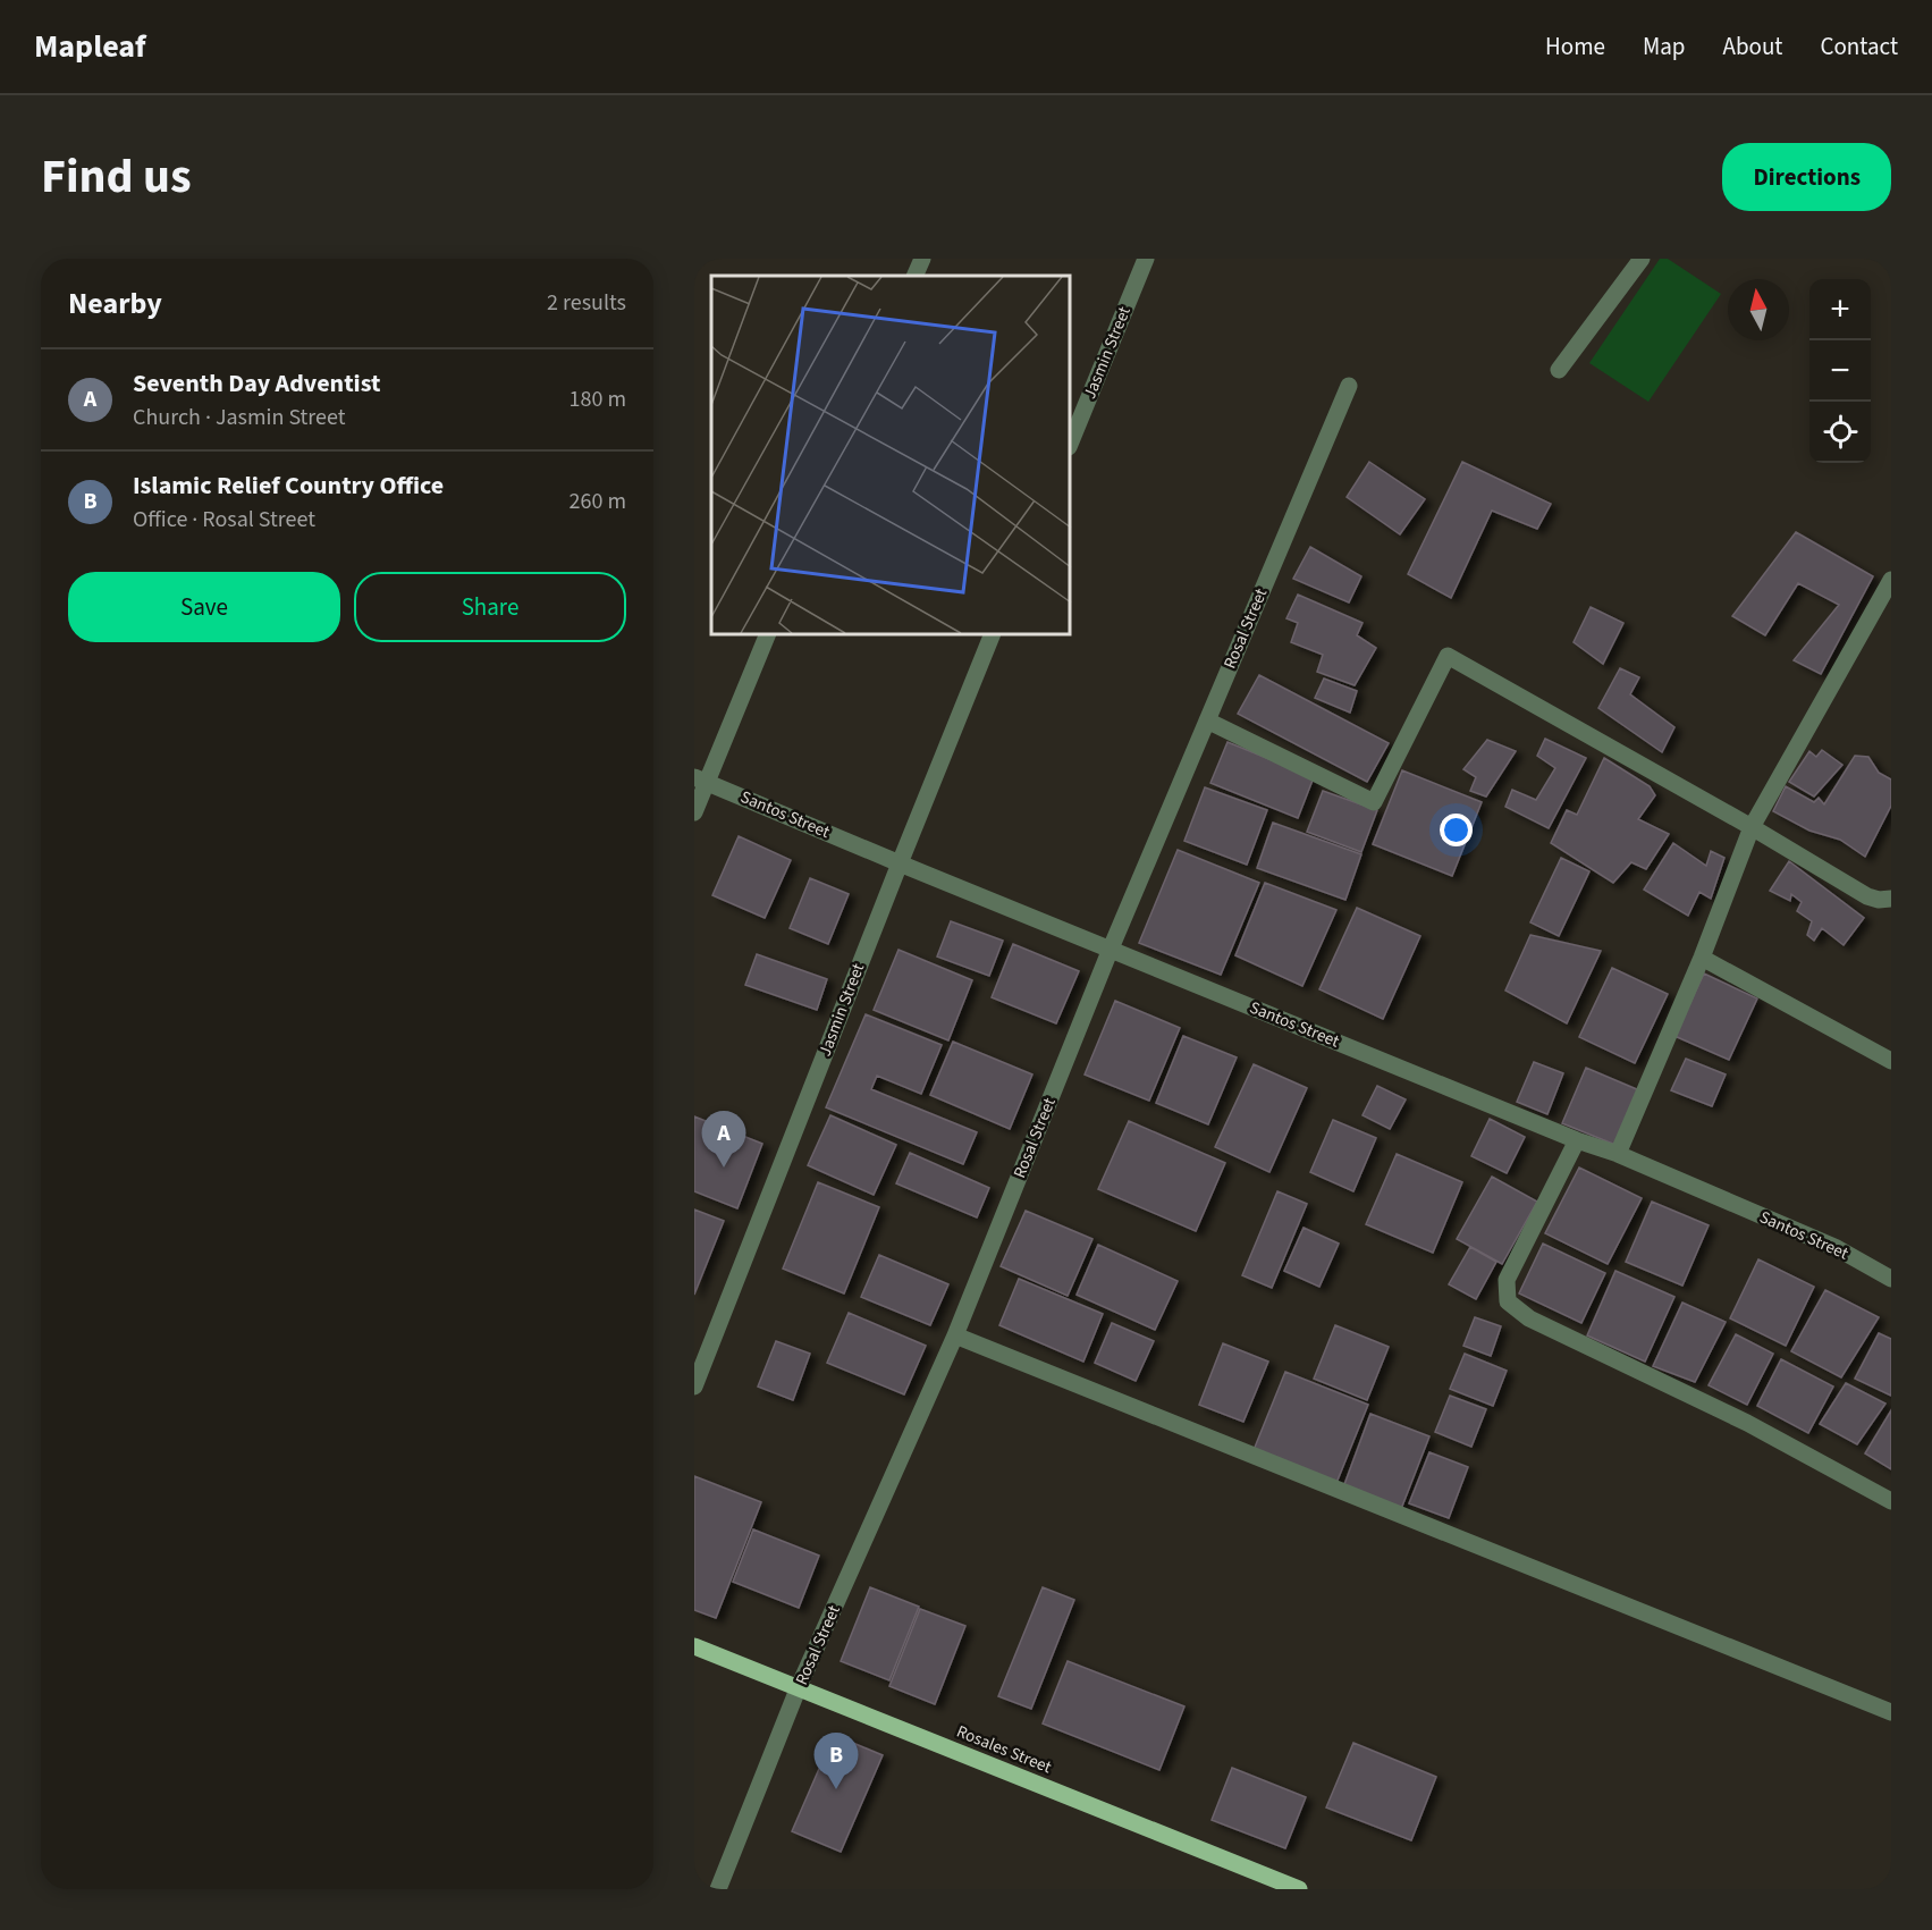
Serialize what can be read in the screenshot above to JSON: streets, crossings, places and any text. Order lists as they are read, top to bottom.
{
  "streets": {
    "main road": ["Rosales Street"],
    "street": ["Jasmin Street", "Rosal Street", "Santos Street"]
  },
  "crossings": [
    ["Jasmin Street", "Santos Street"],
    ["Rosal Street", "Santos Street"],
    ["Rosal Street", "Rosales Street"]
  ],
  "north": "top",
  "page": {
    "header": "Mapleaf",
    "nav": [
      "Home",
      "Map",
      "About",
      "Contact"
    ],
    "title": "Find us",
    "buttons": [
      "Directions",
      ["Save", "Share"]
    ],
    "heading": ["Nearby", "2 results"],
    "map_buttons": ["+", "−"],
    "list": [
      {
        "mark": "A",
        "name": "Seventh Day Adventist",
        "note": "Church · Jasmin Street",
        "value": "180 m"
      },
      {
        "mark": "B",
        "name": "Islamic Relief Country Office",
        "note": "Office · Rosal Street",
        "value": "260 m"
      }
    ],
    "pins": ["A", "B"]
  }
}
